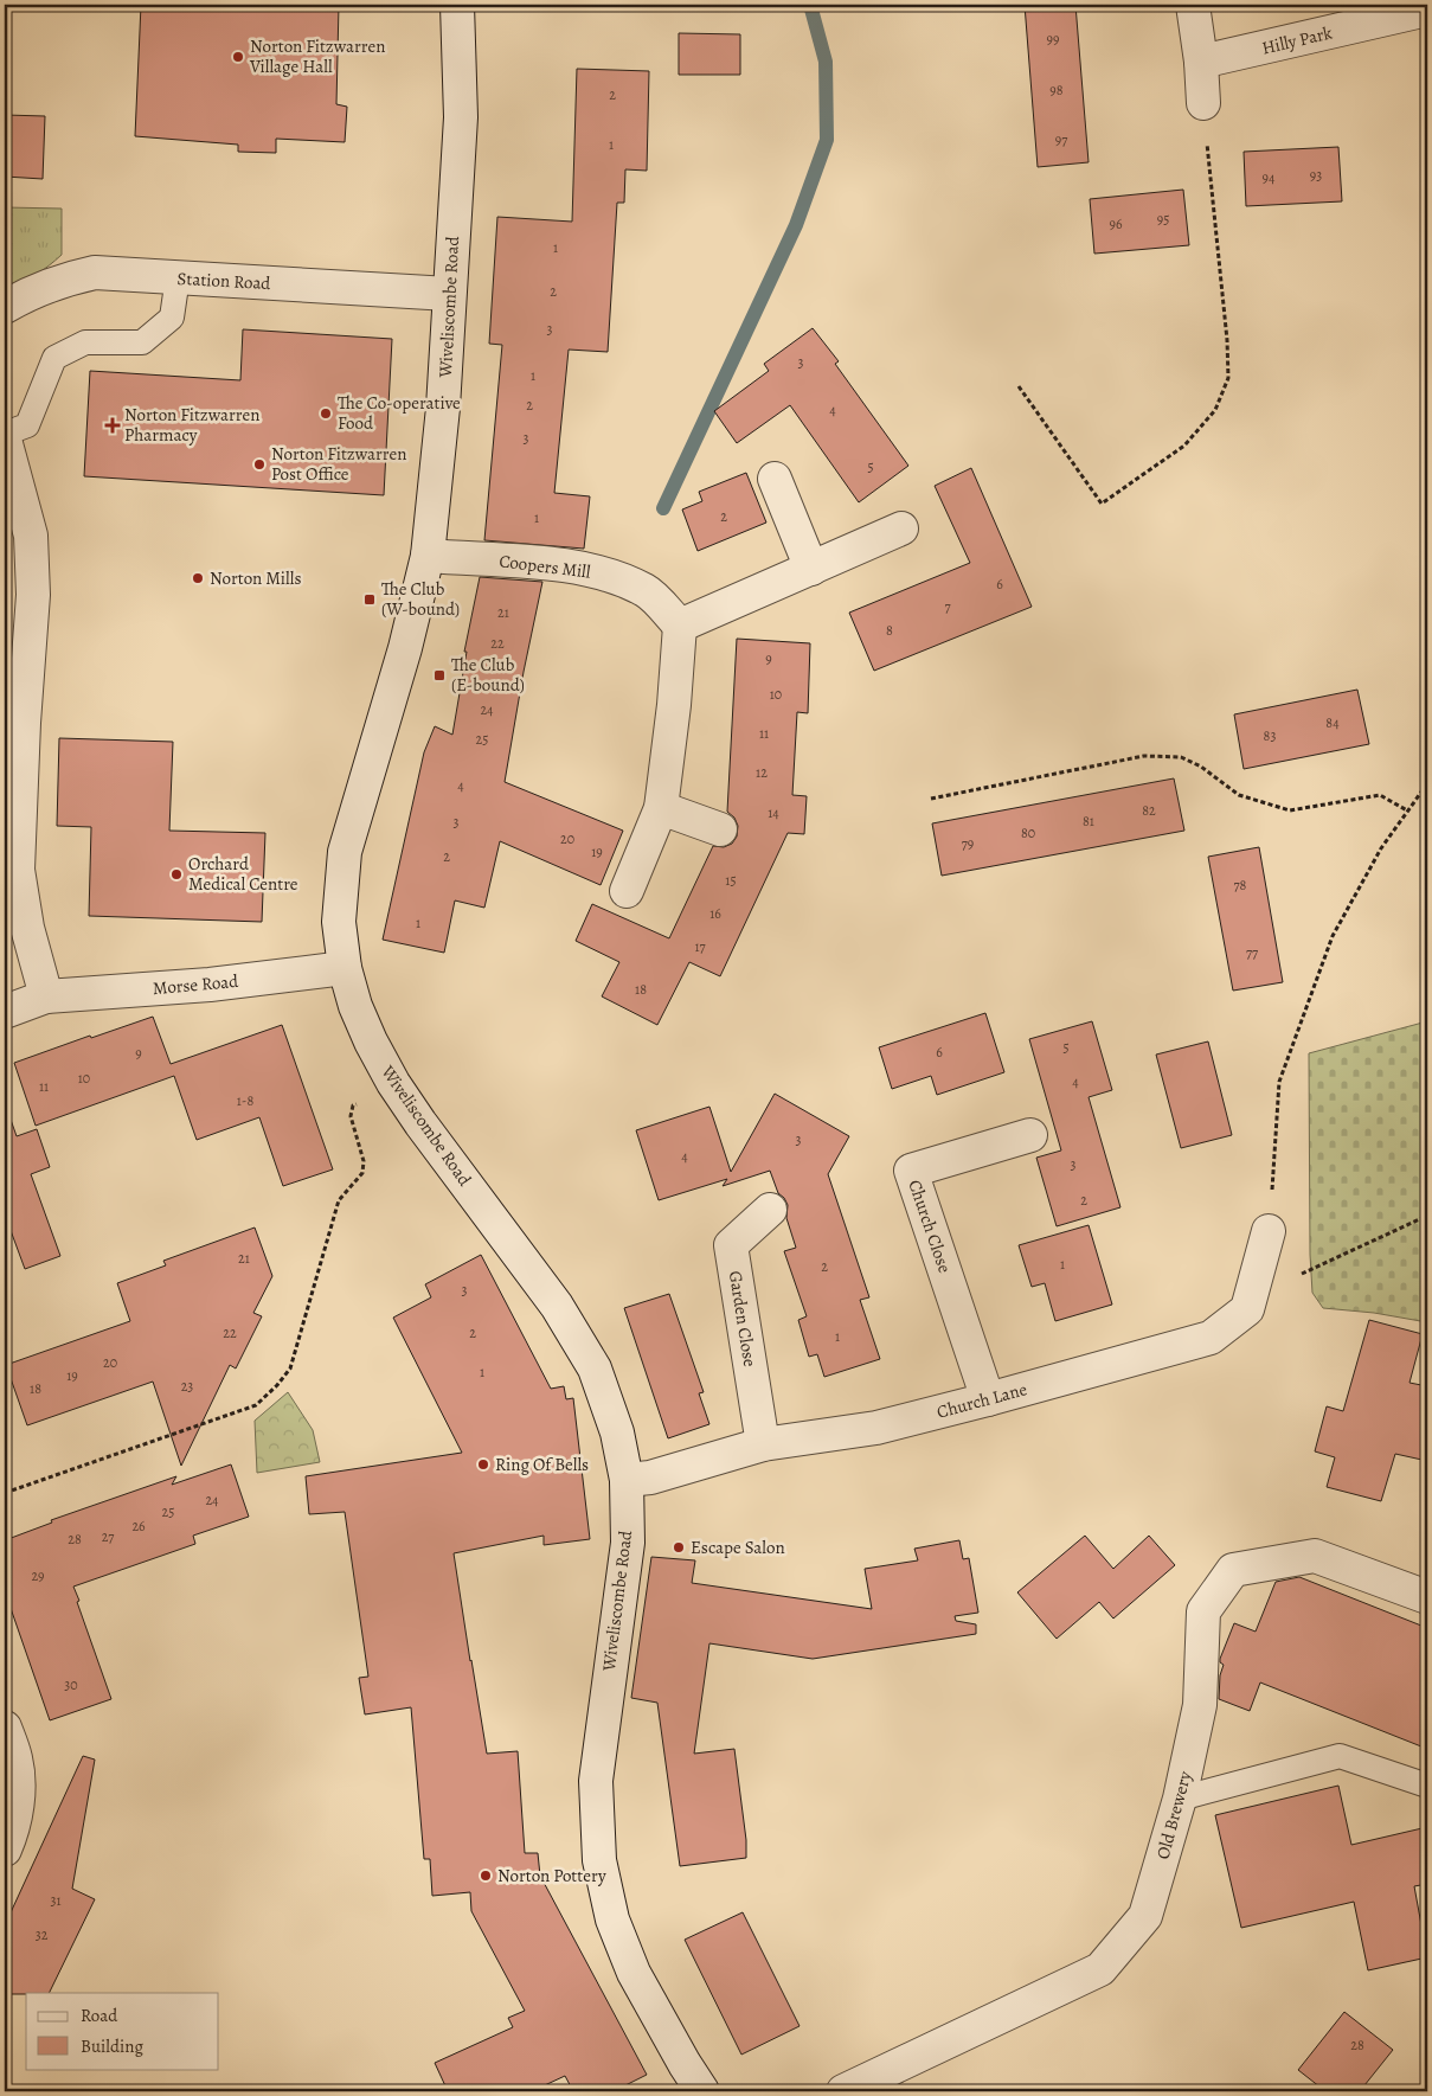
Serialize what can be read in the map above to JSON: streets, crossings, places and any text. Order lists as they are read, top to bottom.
{
  "streets": {
    "street": [
      "Hilly Park",
      "Station Road",
      "Wiveliscombe Road",
      "Coopers Mill",
      "Morse Road",
      "Church Close",
      "Garden Close",
      "Church Lane",
      "Old Brewery"
    ]
  },
  "crossings": [
    ["Station Road", "Wiveliscombe Road"],
    ["Wiveliscombe Road", "Coopers Mill"],
    ["Wiveliscombe Road", "Morse Road"],
    ["Wiveliscombe Road", "Church Lane"],
    ["Church Close", "Church Lane"],
    ["Garden Close", "Church Lane"]
  ],
  "places": {
    "other": [
      "Norton Fitzwarren Village Hall",
      "The Co-operative Food",
      "Norton Fitzwarren Post Office",
      "Norton Mills",
      "Orchard Medical Centre",
      "Ring Of Bells",
      "Escape Salon",
      "Norton Pottery"
    ],
    "health": ["Norton Fitzwarren Pharmacy"],
    "transit": ["The Club (W-bound)", "The Club (E-bound)"]
  },
  "house_numbers": [
    "99",
    "98",
    "2",
    "97",
    "1",
    "93",
    "94",
    "95",
    "96",
    "1",
    "2",
    "3",
    "3",
    "1",
    "2",
    "4",
    "3",
    "5",
    "2",
    "1",
    "6",
    "7",
    "21",
    "8",
    "22",
    "9",
    "10",
    "24",
    "84",
    "11",
    "83",
    "25",
    "12",
    "4",
    "82",
    "14",
    "81",
    "3",
    "80",
    "20",
    "79",
    "19",
    "2",
    "15",
    "78",
    "16",
    "1",
    "17",
    "77",
    "18",
    "5",
    "6",
    "9",
    "10",
    "4",
    "11",
    "1-8",
    "3",
    "4",
    "3",
    "2",
    "21",
    "1",
    "2",
    "3",
    "22",
    "2",
    "1",
    "20",
    "1",
    "19",
    "23",
    "18",
    "24",
    "25",
    "26",
    "27",
    "28",
    "29",
    "30",
    "31",
    "32",
    "28"
  ],
  "legend": ["Road", "Building"]
}
